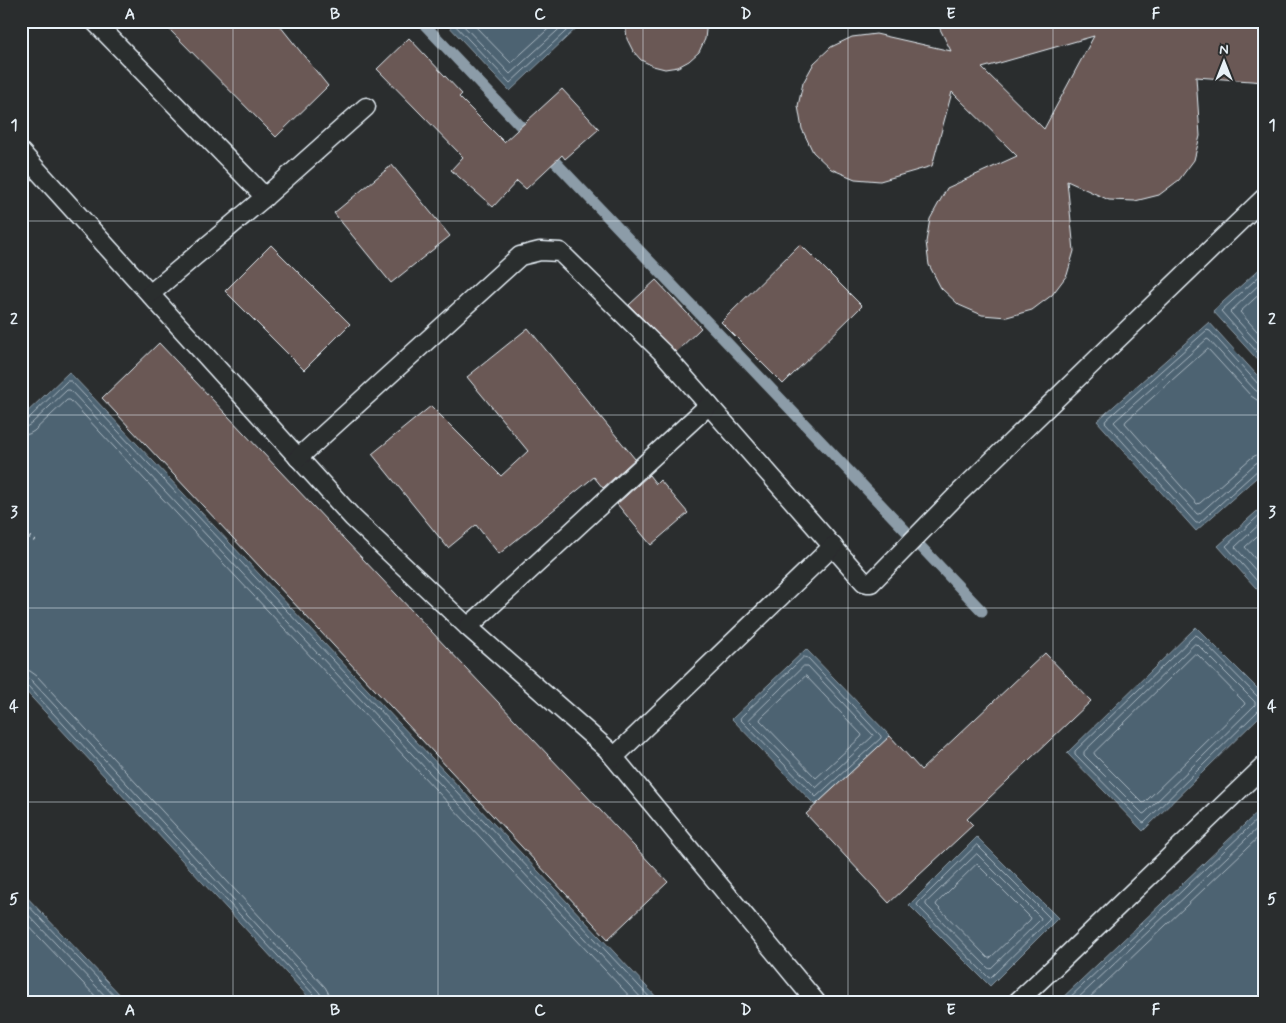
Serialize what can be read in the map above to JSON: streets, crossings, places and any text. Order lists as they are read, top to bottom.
{
  "north": "top",
  "grid": {
    "columns": [
      "A",
      "B",
      "C",
      "D",
      "E",
      "F"
    ],
    "rows": [
      "1",
      "2",
      "3",
      "4",
      "5"
    ]
  }
}
